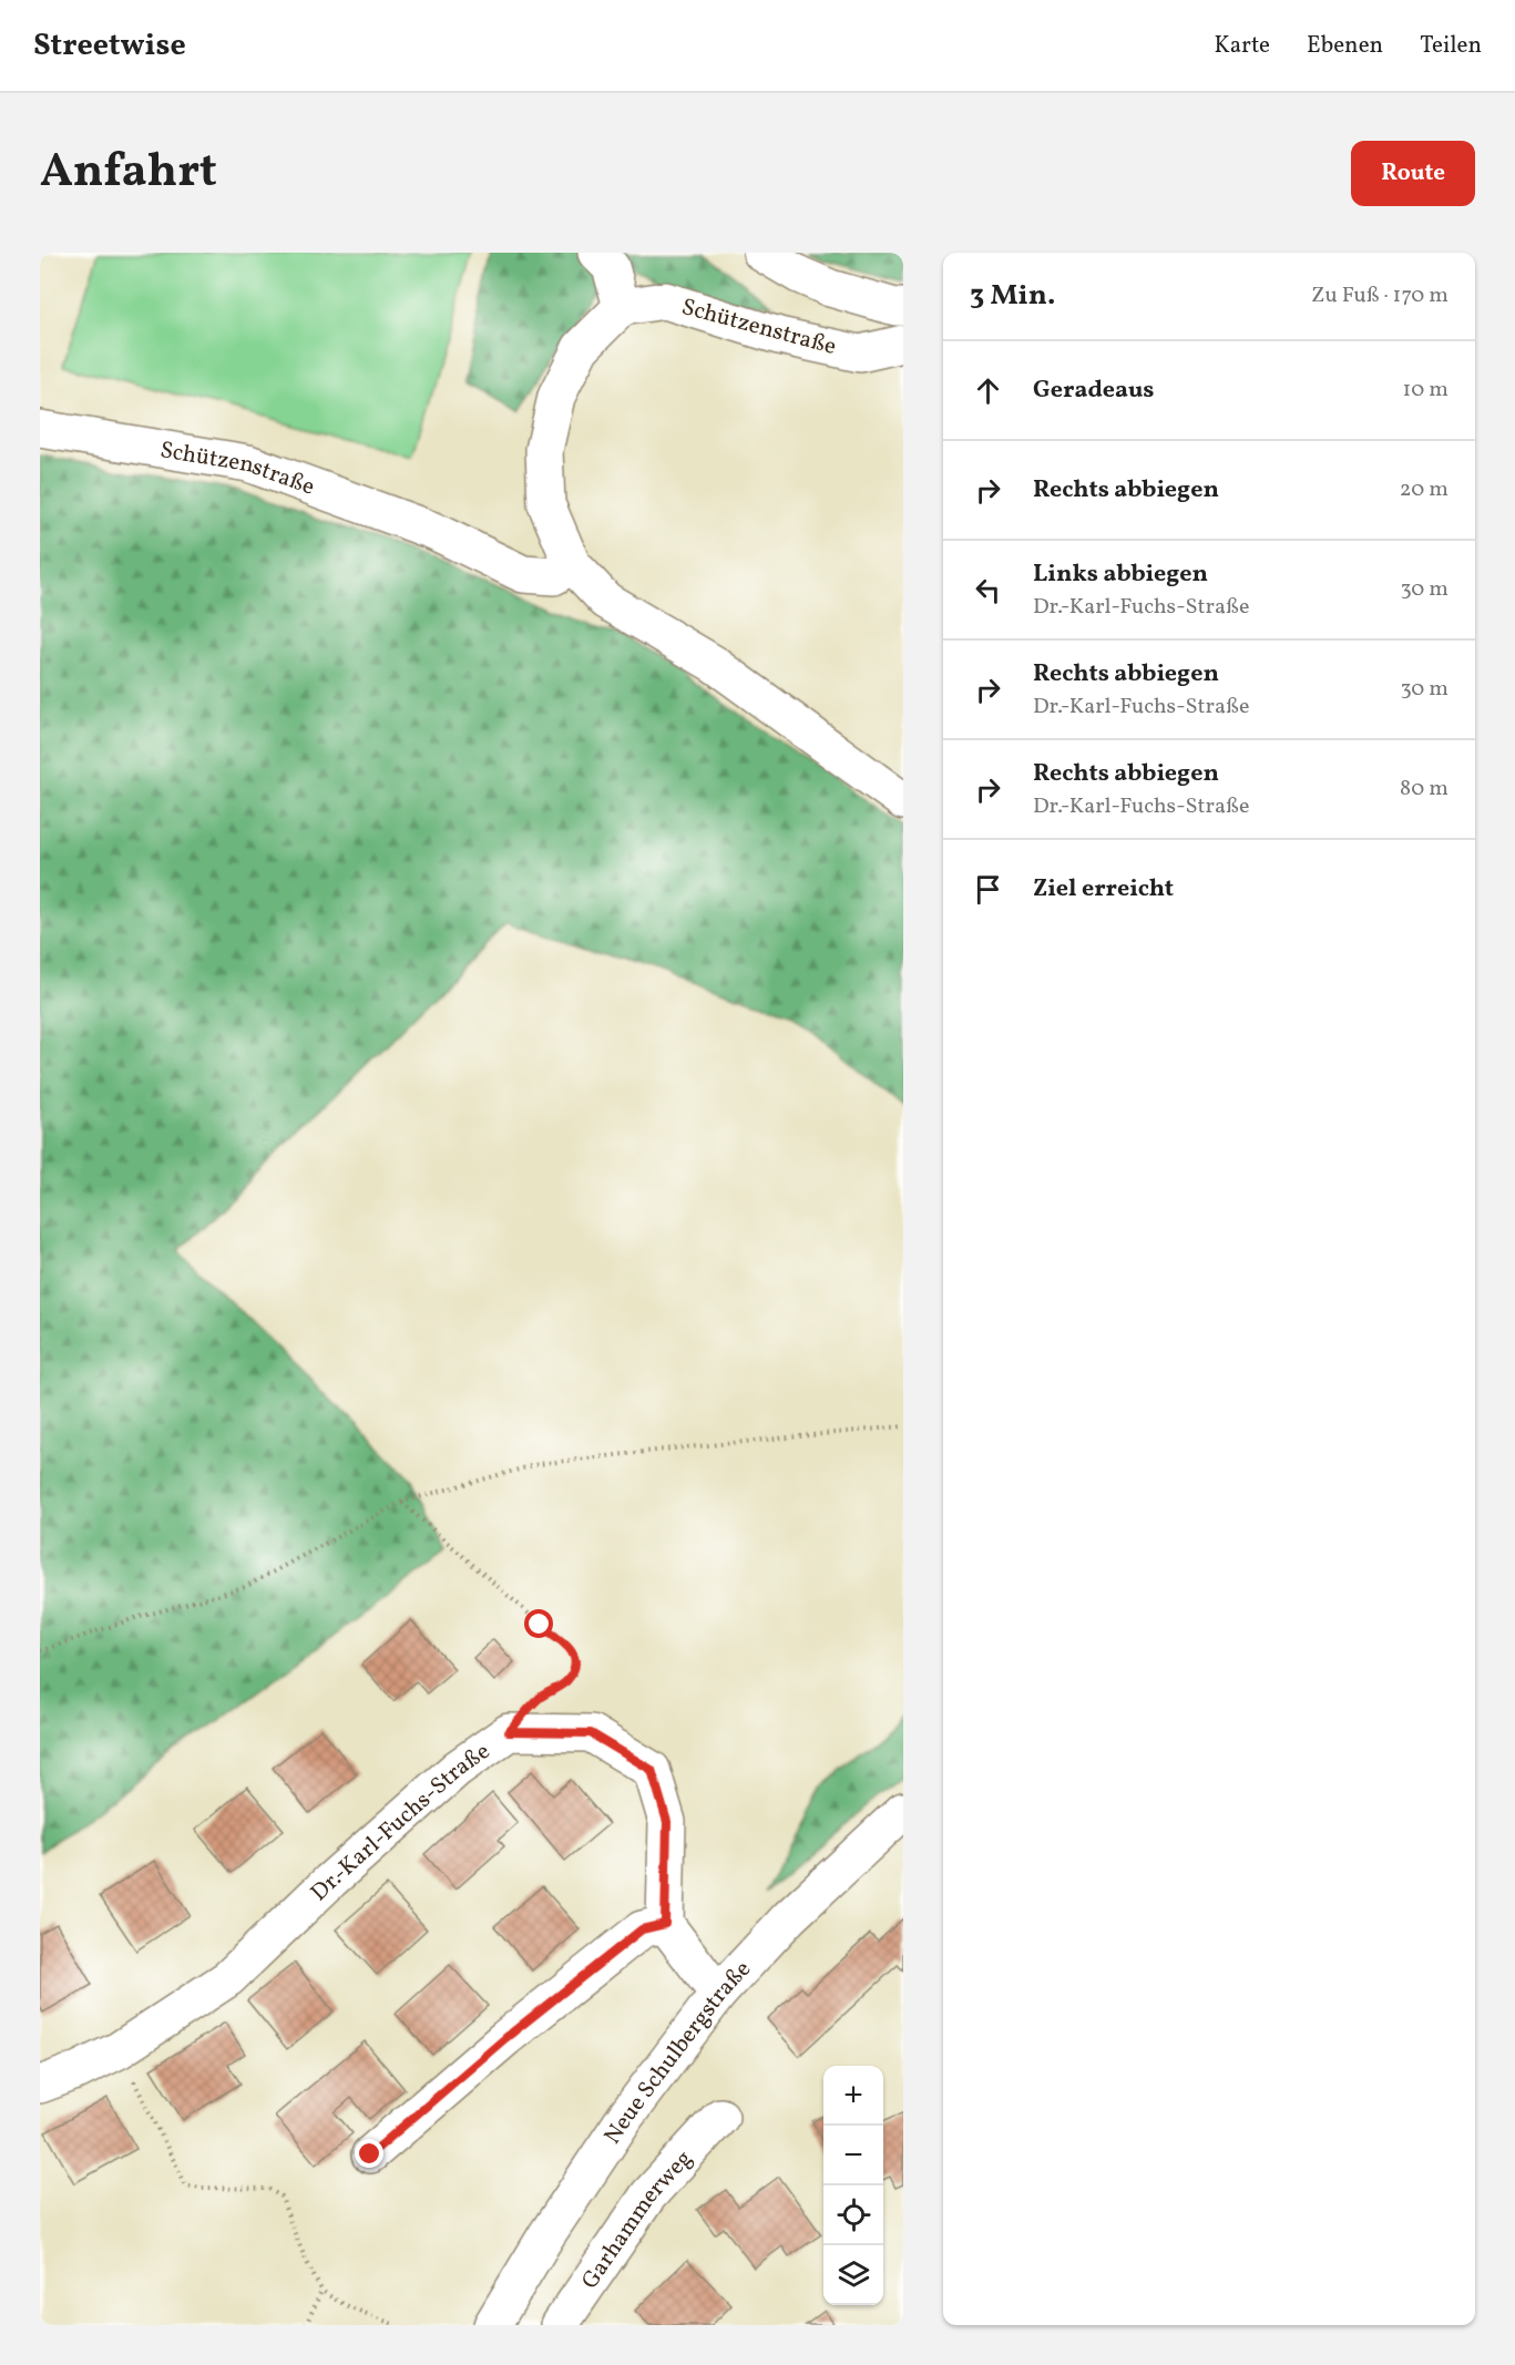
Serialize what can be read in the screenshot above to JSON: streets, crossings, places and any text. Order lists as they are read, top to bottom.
{
  "streets": {
    "street": [
      "Schützenstraße",
      "Dr.-Karl-Fuchs-Straße",
      "Neue Schulbergstraße",
      "Garhammerweg"
    ]
  },
  "page": {
    "header": "Streetwise",
    "nav": ["Karte", "Ebenen", "Teilen"],
    "title": "Anfahrt",
    "buttons": "Route",
    "heading": ["3 Min.", "Zu Fuß · 170 m"],
    "list": [
      ["Geradeaus", "10 m"],
      ["Rechts abbiegen", "20 m"],
      ["Links abbiegen", "Dr.-Karl-Fuchs-Straße", "30 m"],
      ["Rechts abbiegen", "Dr.-Karl-Fuchs-Straße", "30 m"],
      ["Rechts abbiegen", "Dr.-Karl-Fuchs-Straße", "80 m"],
      "Ziel erreicht"
    ],
    "map_buttons": ["+", "−"]
  }
}
